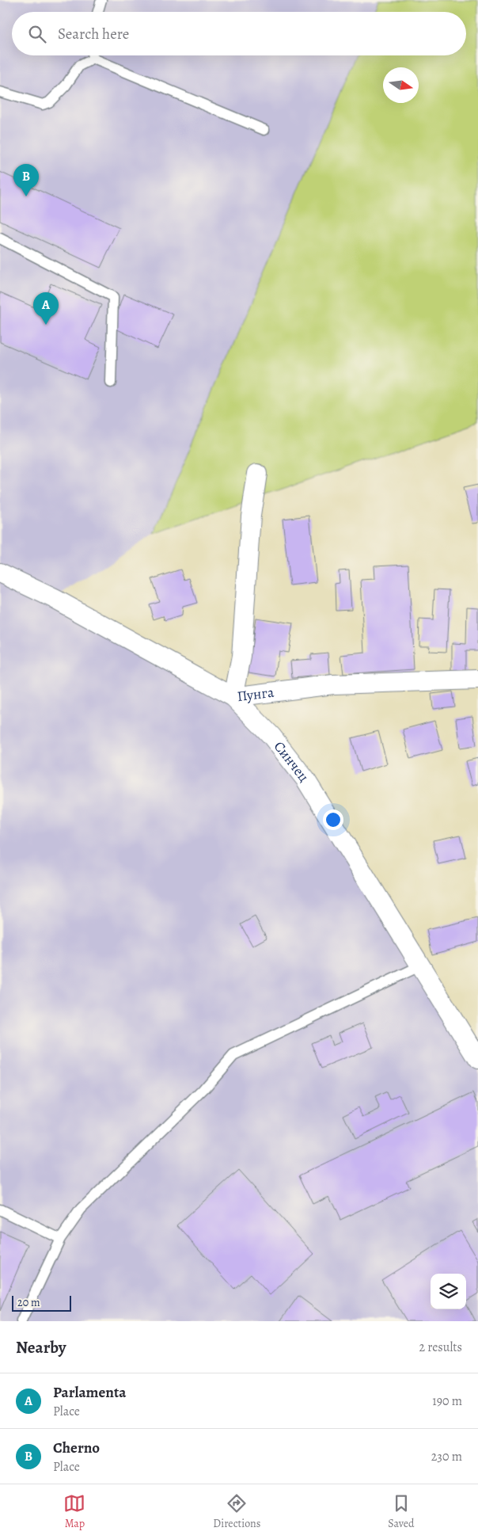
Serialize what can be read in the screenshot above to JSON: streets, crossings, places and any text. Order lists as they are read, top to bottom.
{
  "streets": {
    "street": ["Пунга", "Синчец"]
  },
  "crossings": [
    ["Пунга", "Синчец"]
  ],
  "scale_bar": "20 m",
  "north": "right",
  "page": {
    "search": "Search here",
    "pins": ["B", "A"],
    "scale": "20 m",
    "heading": ["Nearby", "2 results"],
    "list": [
      {
        "mark": "A",
        "name": "Parlamenta",
        "note": "Place",
        "value": "190 m"
      },
      {
        "mark": "B",
        "name": "Cherno",
        "note": "Place",
        "value": "230 m"
      }
    ],
    "nav": ["Map", "Directions", "Saved"]
  }
}
